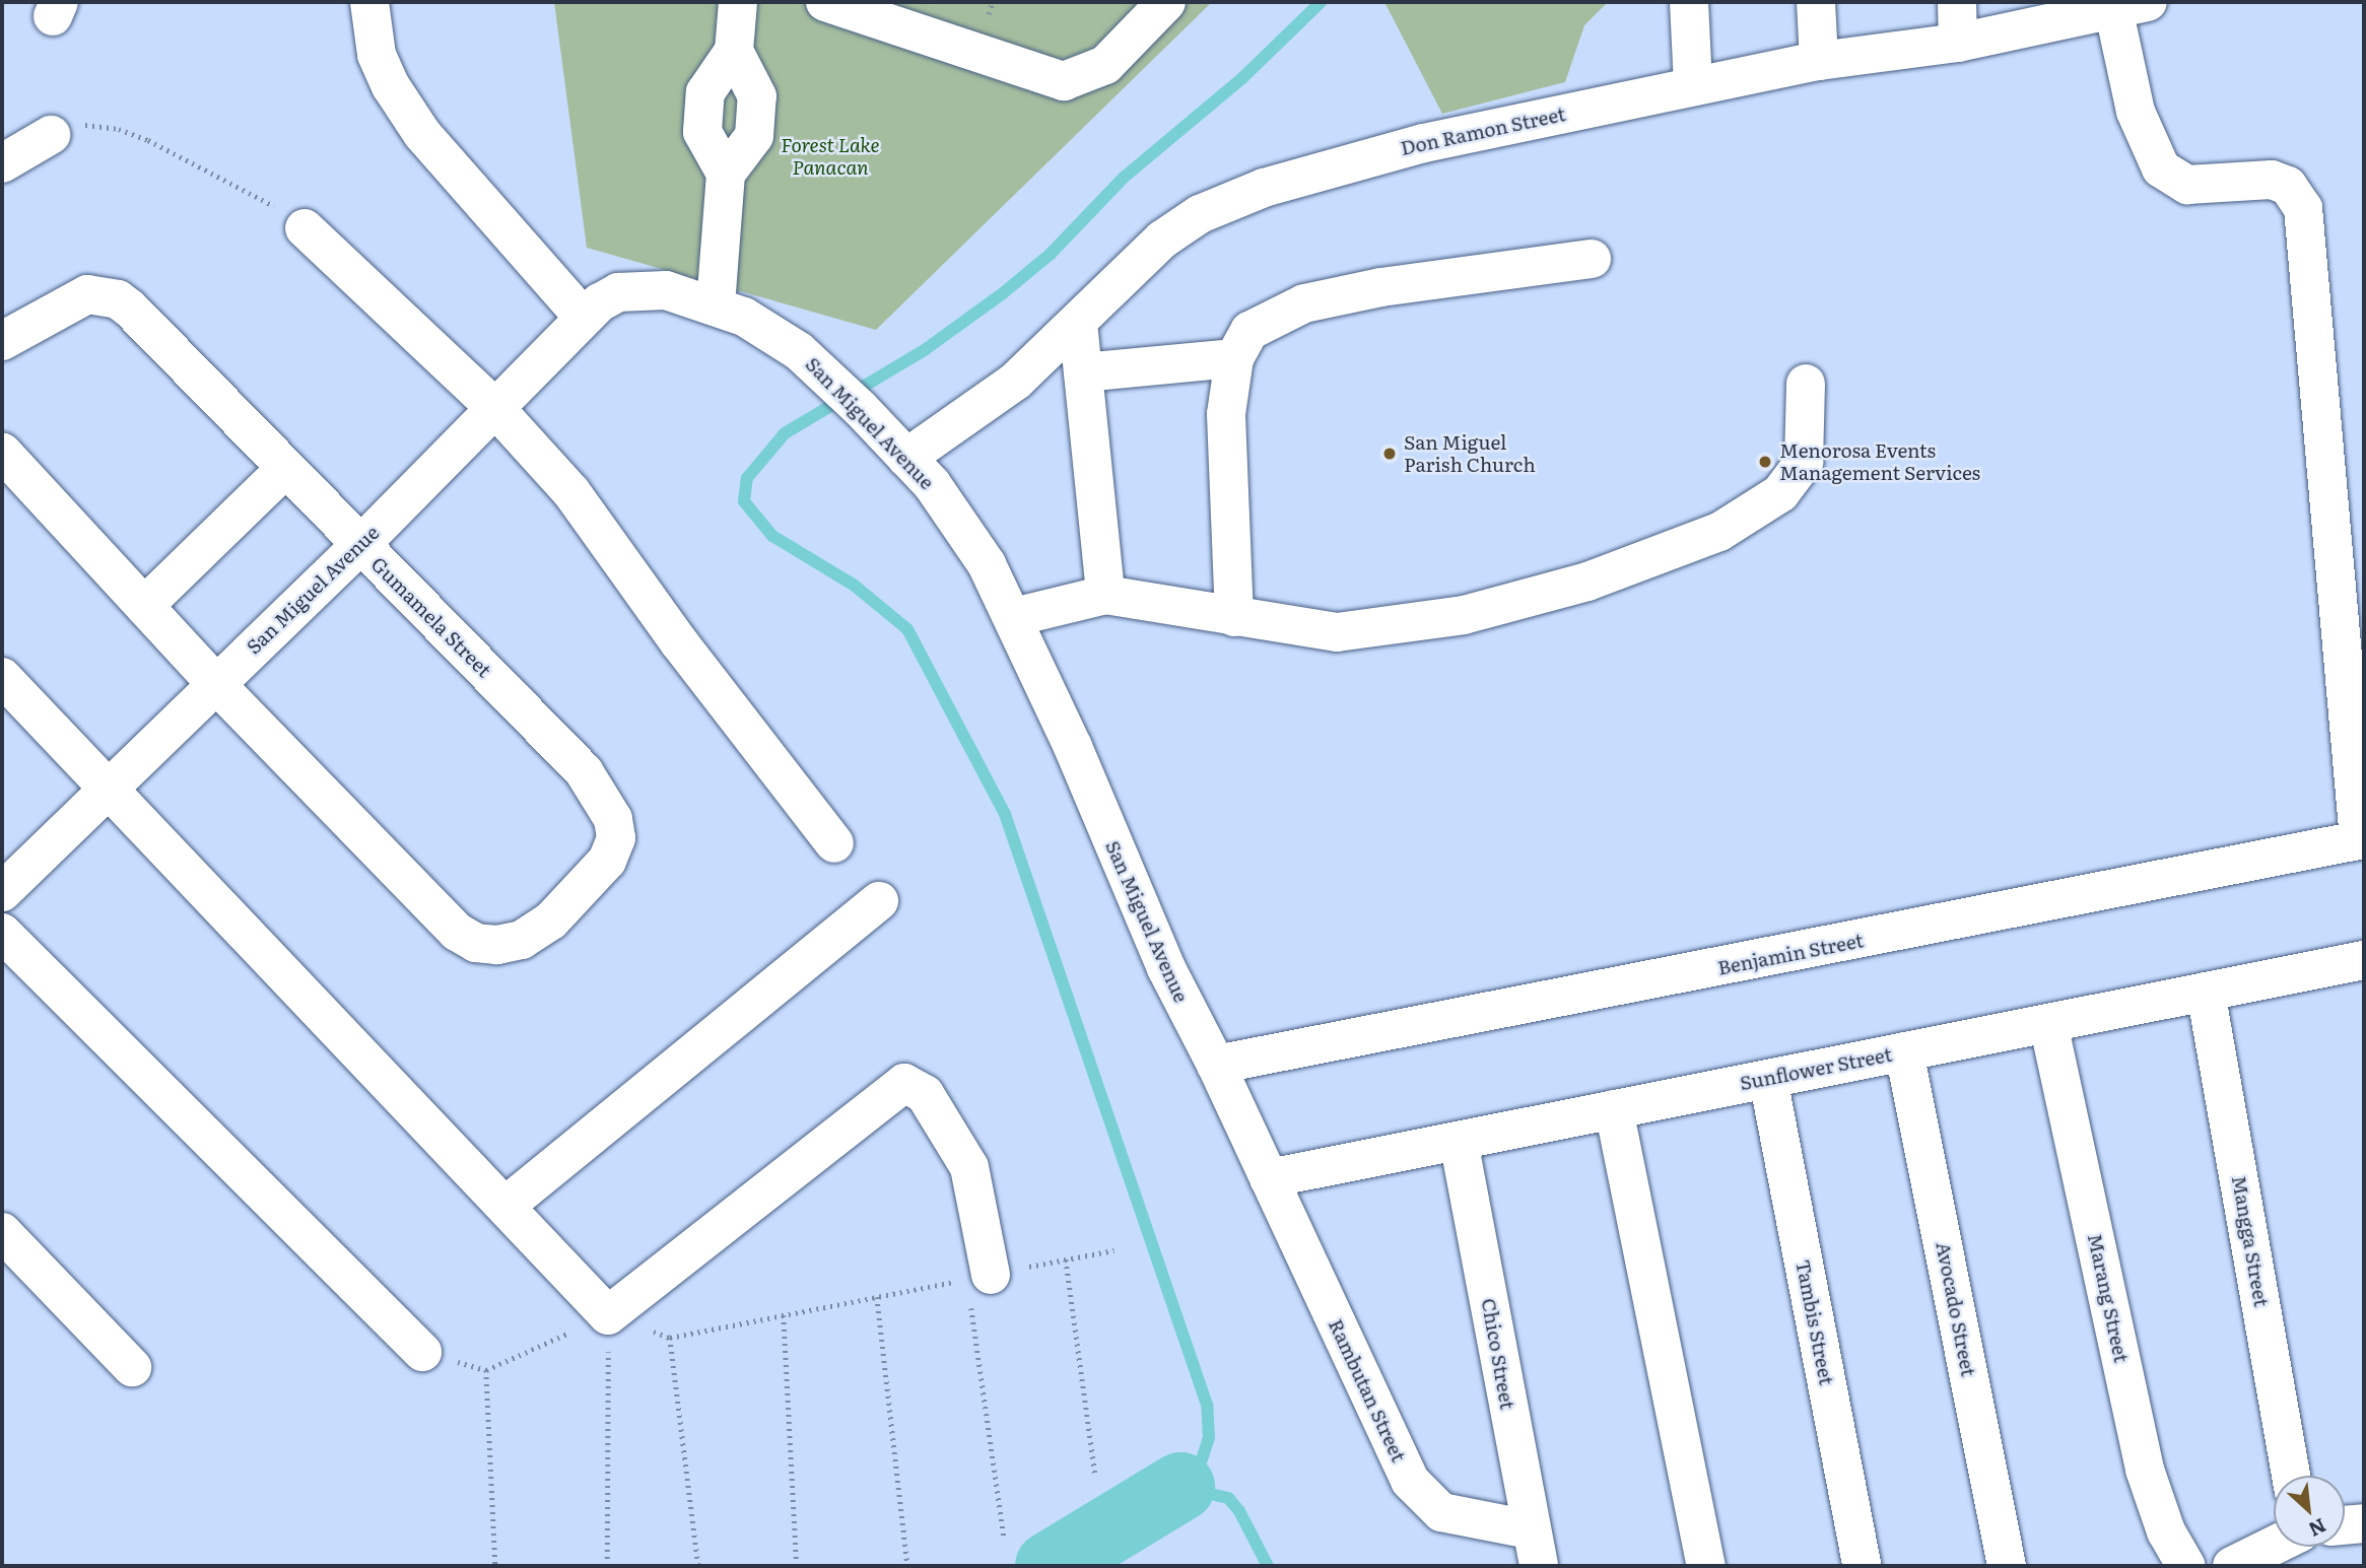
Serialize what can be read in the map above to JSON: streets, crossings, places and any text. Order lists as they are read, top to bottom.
{
  "streets": {
    "street": [
      "Don Ramon Street",
      "San Miguel Avenue",
      "Gumamela Street",
      "Benjamin Street",
      "Sunflower Street",
      "Mangga Street",
      "Marang Street",
      "Avocado Street",
      "Tambis Street",
      "Chico Street",
      "Rambutan Street"
    ]
  },
  "crossings": [
    ["Don Ramon Street", "San Miguel Avenue"],
    ["San Miguel Avenue", "Gumamela Street"],
    ["San Miguel Avenue", "Benjamin Street"],
    ["San Miguel Avenue", "Sunflower Street"],
    ["San Miguel Avenue", "Rambutan Street"],
    ["Sunflower Street", "Mangga Street"],
    ["Sunflower Street", "Marang Street"],
    ["Sunflower Street", "Avocado Street"],
    ["Sunflower Street", "Tambis Street"],
    ["Sunflower Street", "Chico Street"],
    ["Sunflower Street", "Rambutan Street"],
    ["Chico Street", "Rambutan Street"]
  ],
  "parks": ["Forest Lake Panacan"],
  "places": ["San Miguel Parish Church", "Menorosa Events Management Services"],
  "north": "bottom right"
}
